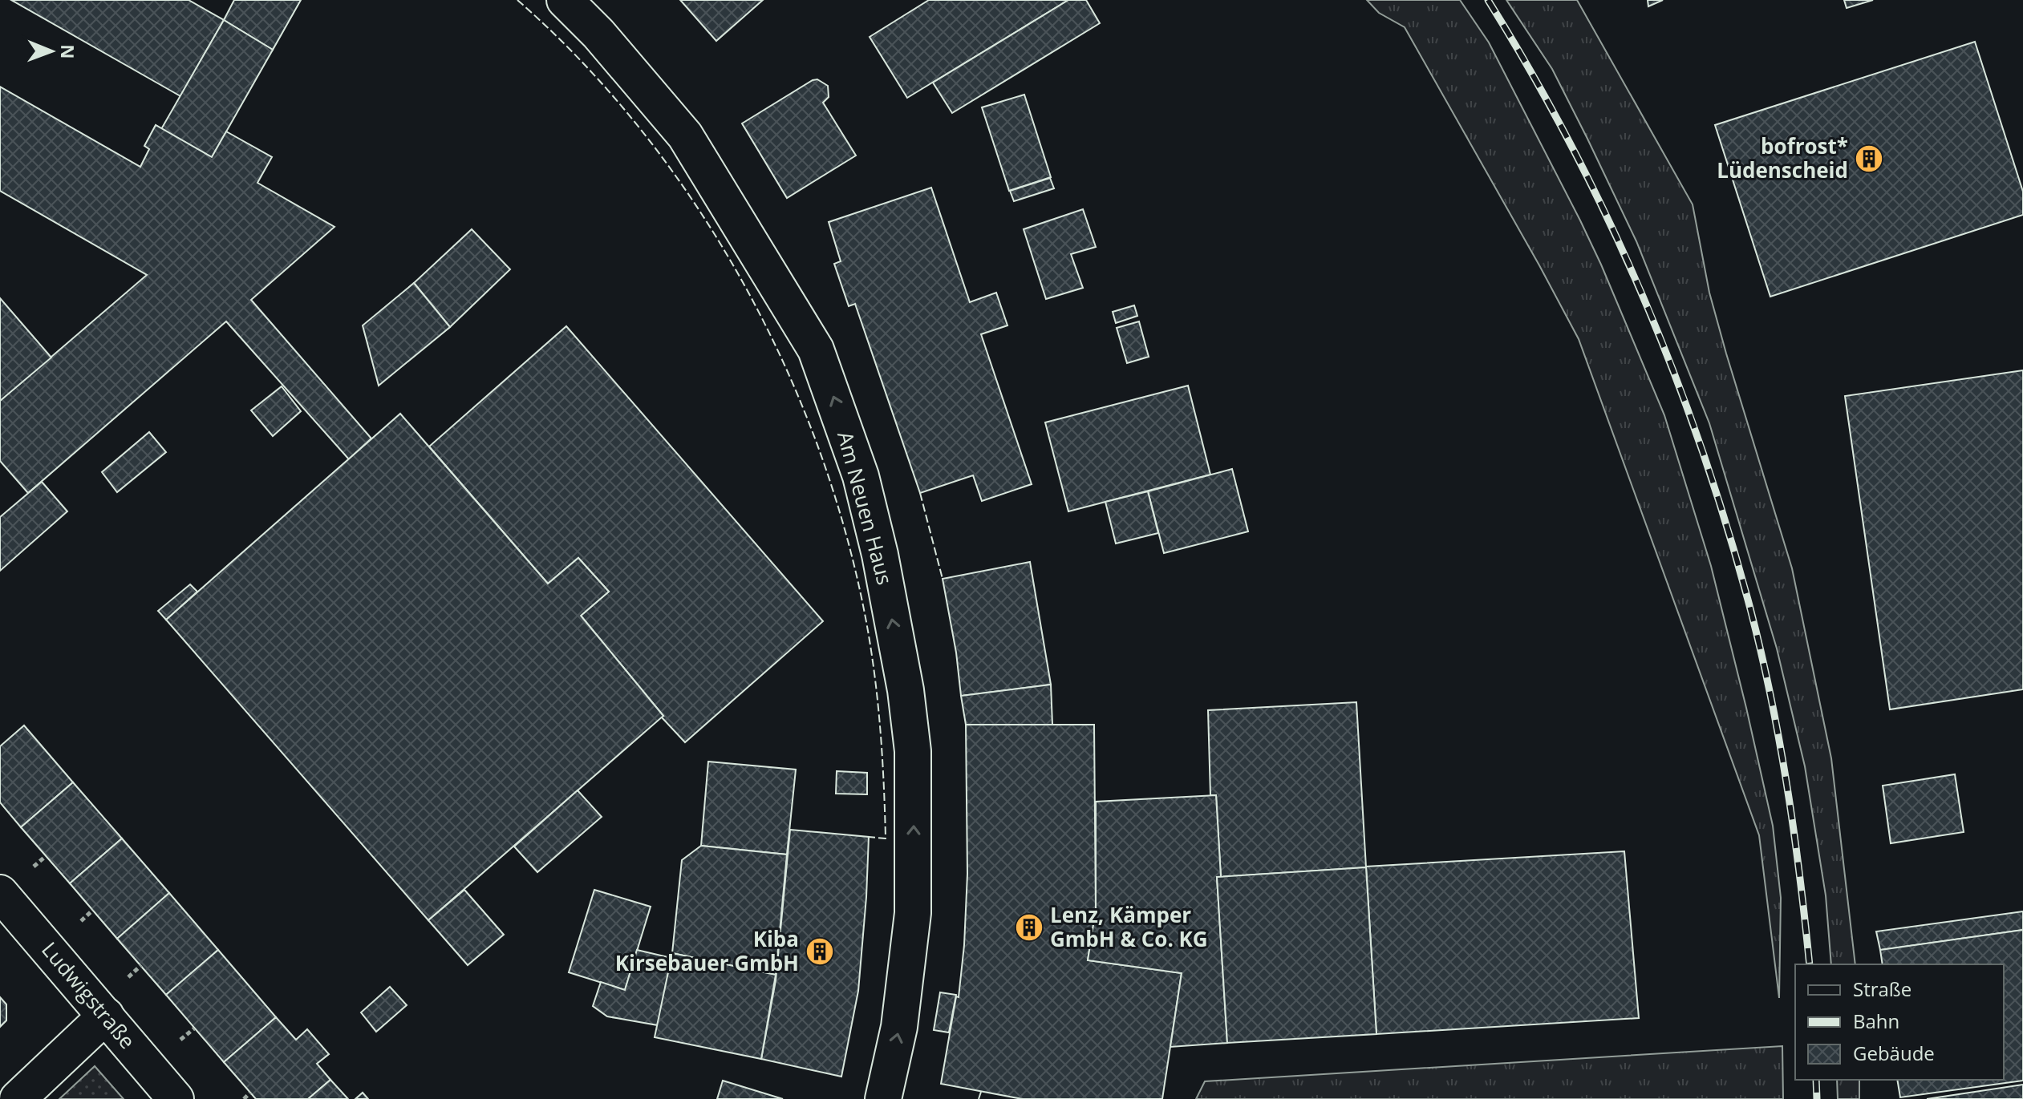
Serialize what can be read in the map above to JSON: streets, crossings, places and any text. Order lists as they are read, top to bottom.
{
  "streets": {
    "street": ["Am Neuen Haus", "Ludwigstraße"]
  },
  "one_way": ["Am Neuen Haus"],
  "places": {
    "building": ["bofrost* Lüdenscheid", "Lenz, Kämper GmbH & Co. KG", "Kiba Kirsebauer GmbH"]
  },
  "legend": ["Straße", "Bahn", "Gebäude"],
  "north": "right"
}
